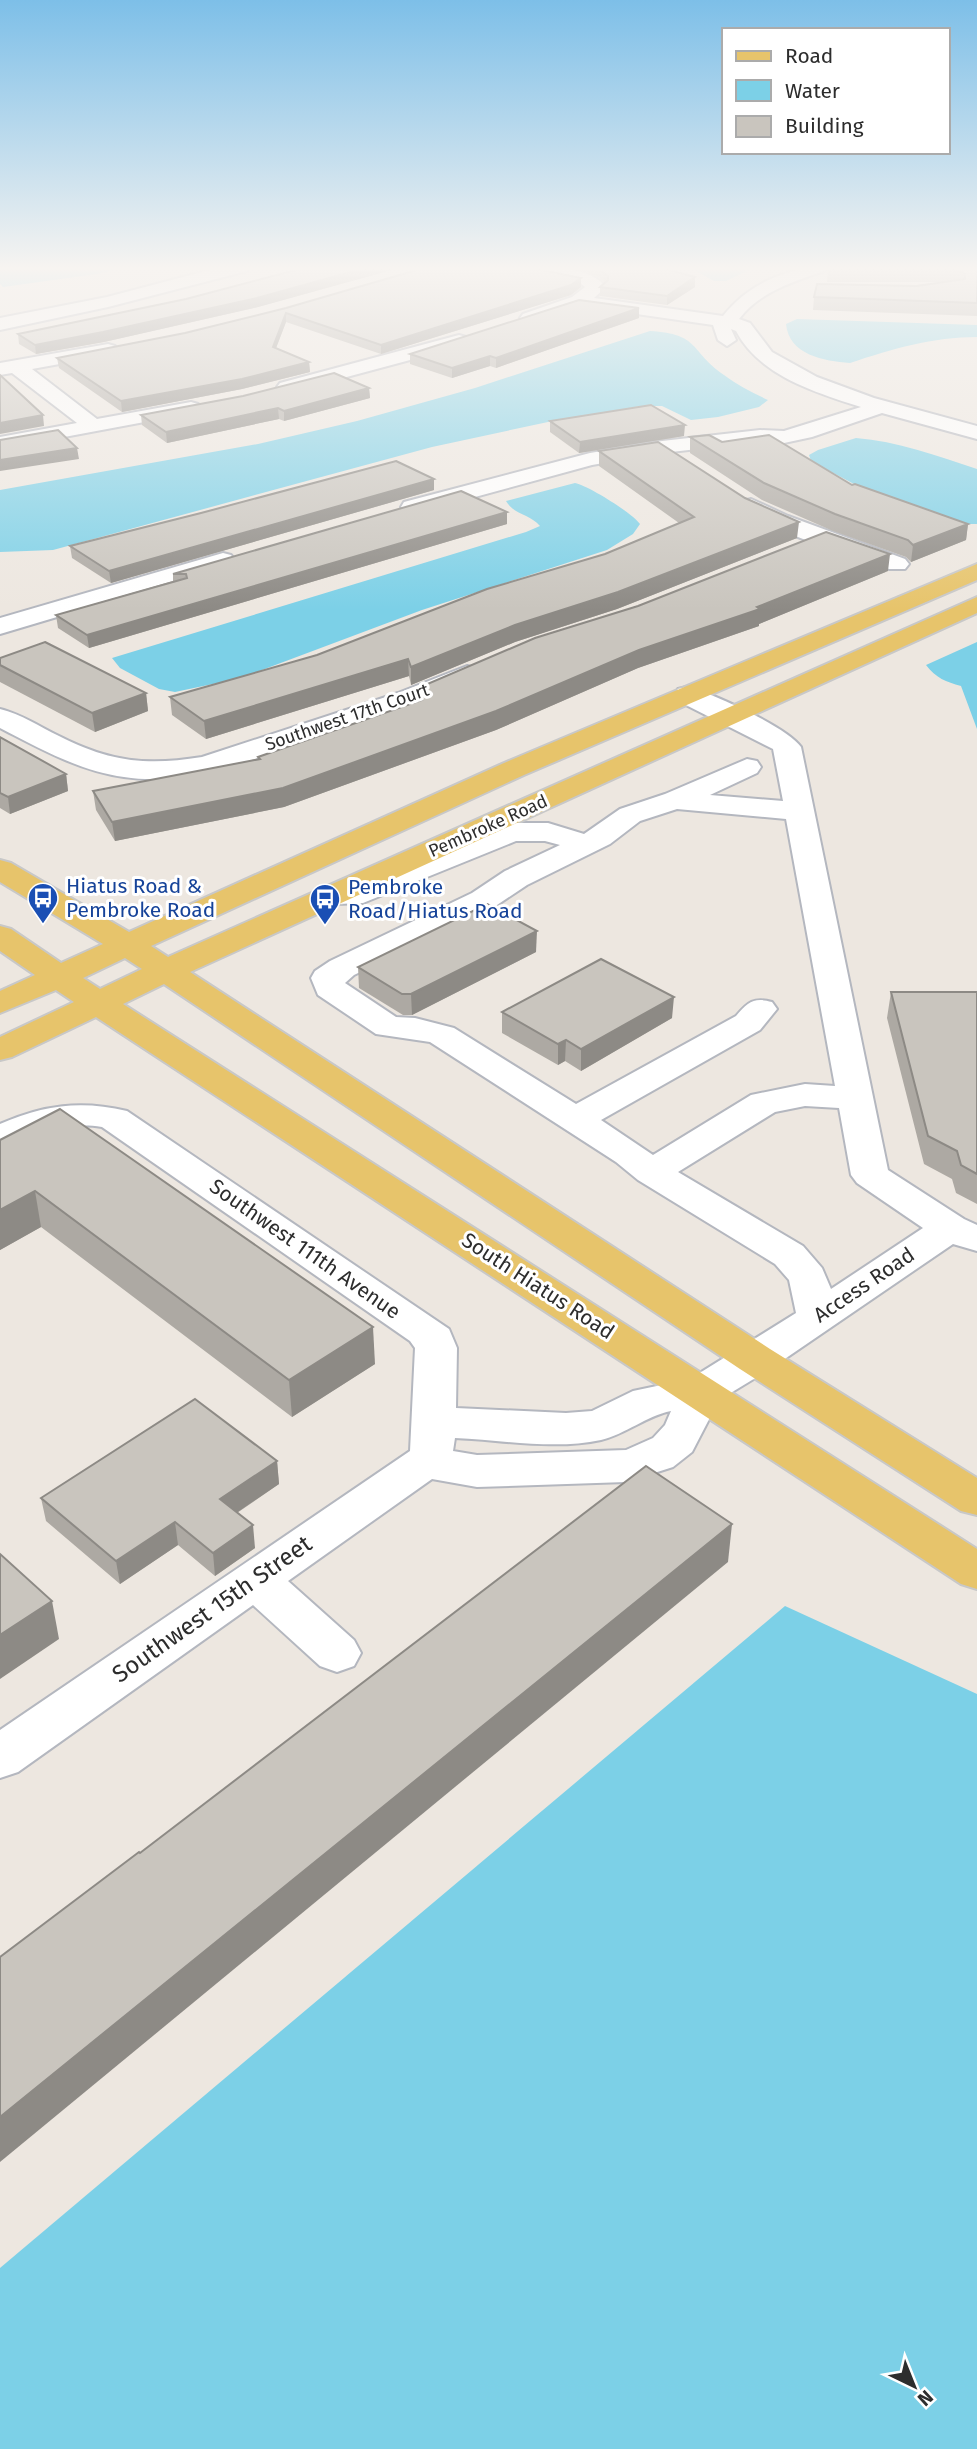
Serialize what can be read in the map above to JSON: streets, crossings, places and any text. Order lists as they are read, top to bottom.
{
  "streets": {
    "main road": ["Pembroke Road", "South Hiatus Road"],
    "street": [
      "Southwest 17th Court",
      "Southwest 111th Avenue",
      "Access Road",
      "Southwest 15th Street"
    ]
  },
  "crossings": [
    ["Pembroke Road", "South Hiatus Road"],
    ["Southwest 111th Avenue", "Southwest 15th Street"]
  ],
  "places": {
    "bus stop": ["Hiatus Road & Pembroke Road", "Pembroke Road/Hiatus Road"]
  },
  "legend": ["Road", "Water", "Building"],
  "north": "bottom right"
}
